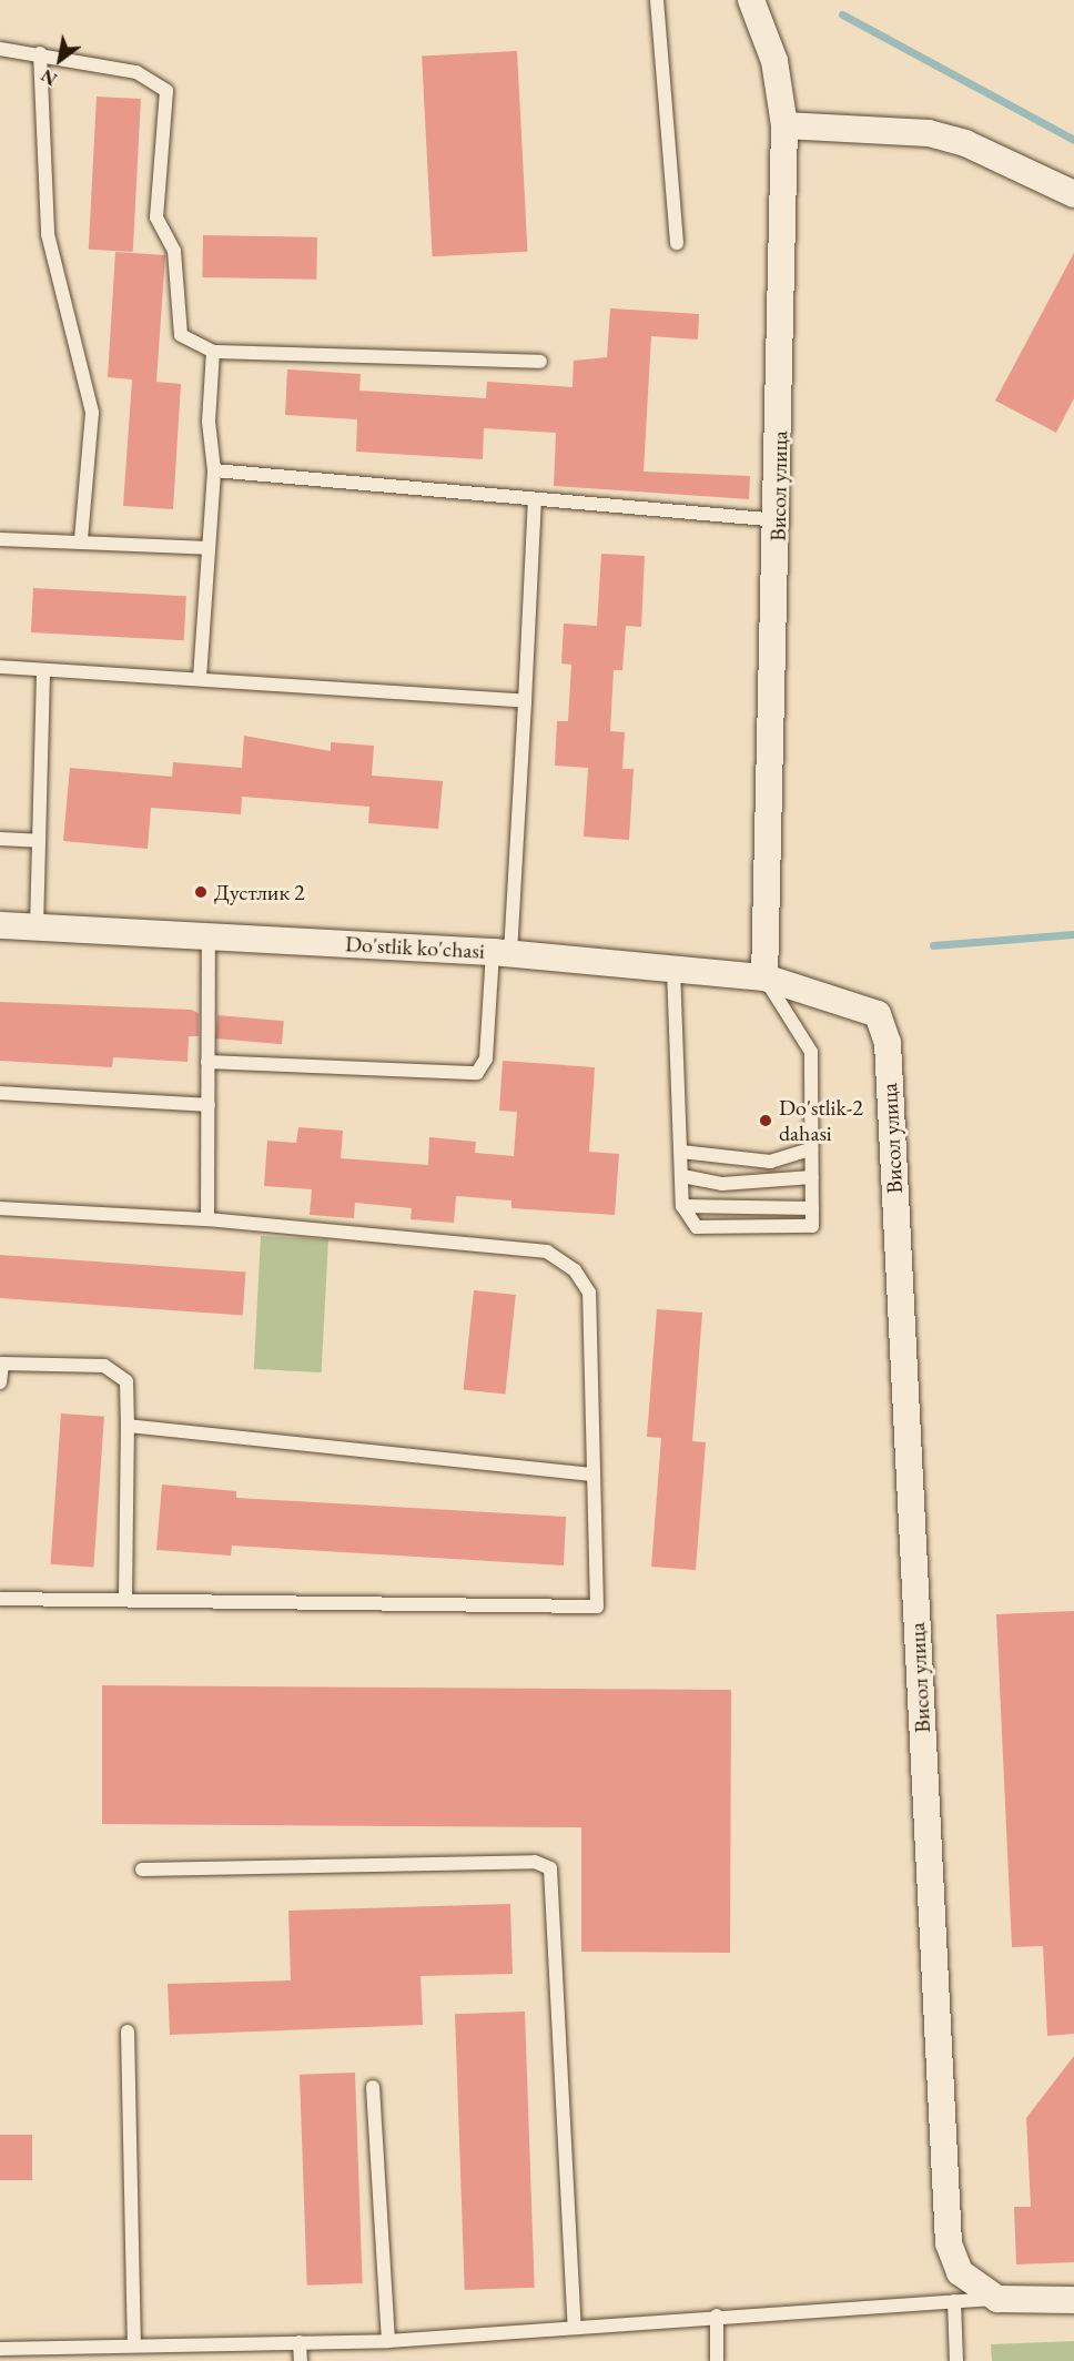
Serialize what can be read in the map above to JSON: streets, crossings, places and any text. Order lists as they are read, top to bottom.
{
  "streets": {
    "street": ["Висол улица", "Do'stlik ko'chasi"]
  },
  "crossings": [
    ["Висол улица", "Do'stlik ko'chasi"]
  ],
  "places": ["Дустлик 2", "Do'stlik-2 dahasi"],
  "north": "bottom left"
}
